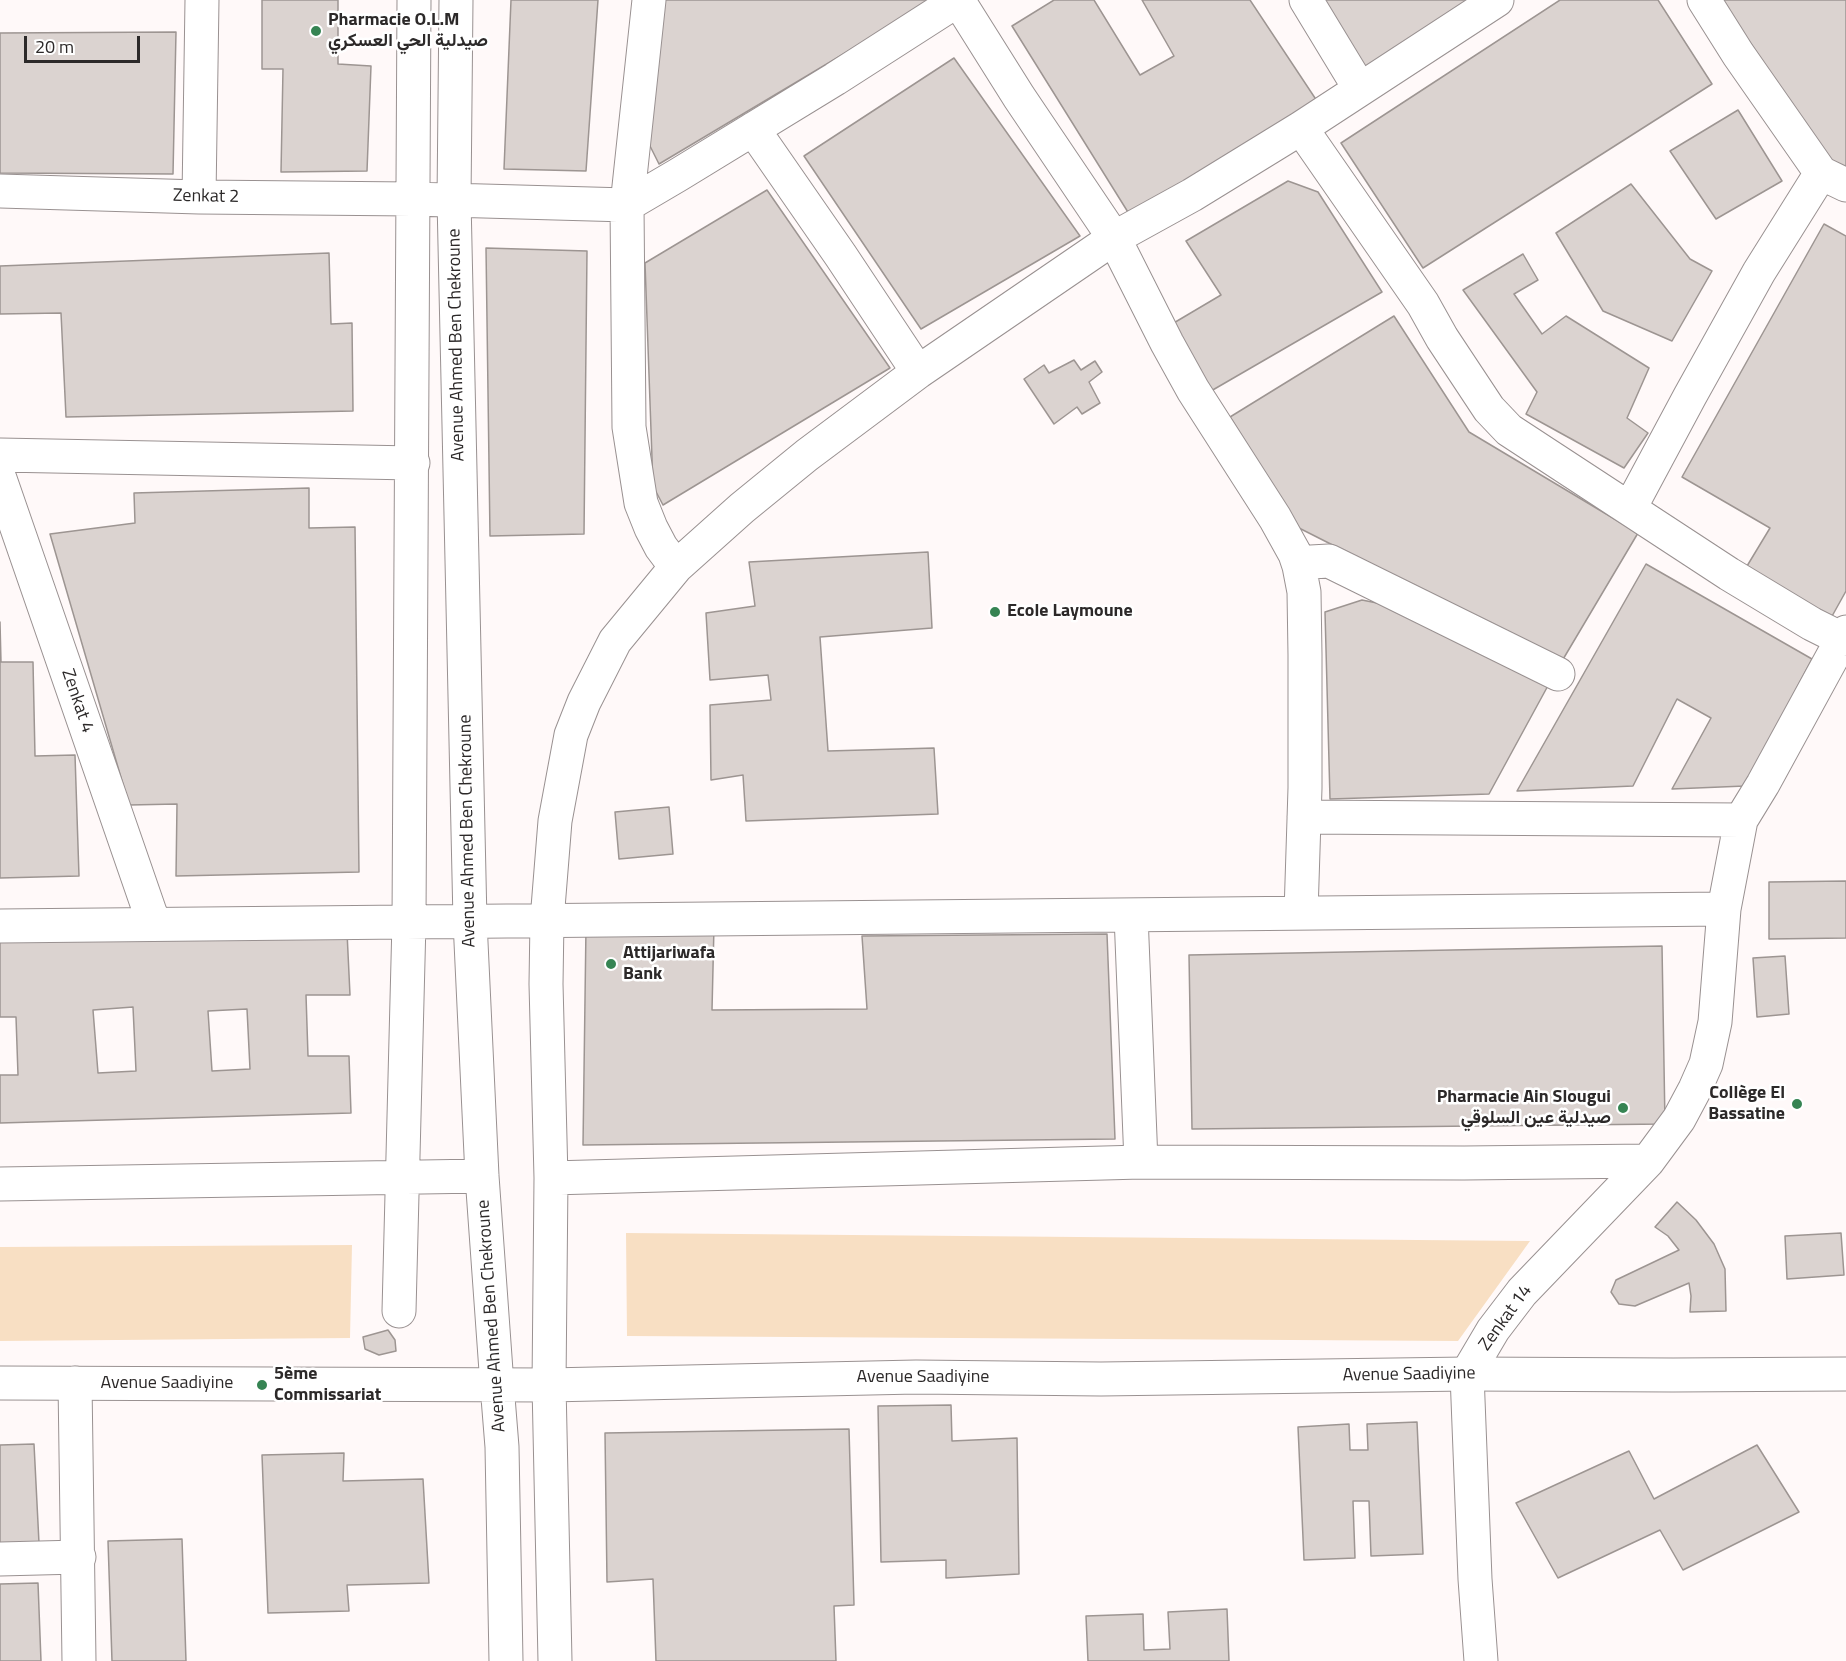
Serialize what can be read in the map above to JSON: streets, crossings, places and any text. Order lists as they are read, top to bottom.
{
  "streets": {
    "street": [
      "Zenkat 2",
      "Avenue Ahmed Ben Chekroune",
      "Zenkat 4",
      "Zenkat 14",
      "Avenue Saadiyine"
    ]
  },
  "crossings": [
    ["Zenkat 2", "Avenue Ahmed Ben Chekroune"],
    ["Avenue Ahmed Ben Chekroune", "Avenue Saadiyine"],
    ["Zenkat 14", "Avenue Saadiyine"]
  ],
  "places": [
    "Pharmacie O.L.M صيدلية الحي العسكري",
    "Ecole Laymoune",
    "Attijariwafa Bank",
    "Collège El Bassatine",
    "Pharmacie Ain Slougui صيدلية عين السلوقي",
    "5ème Commissariat"
  ],
  "scale_bar": "20 m"
}
